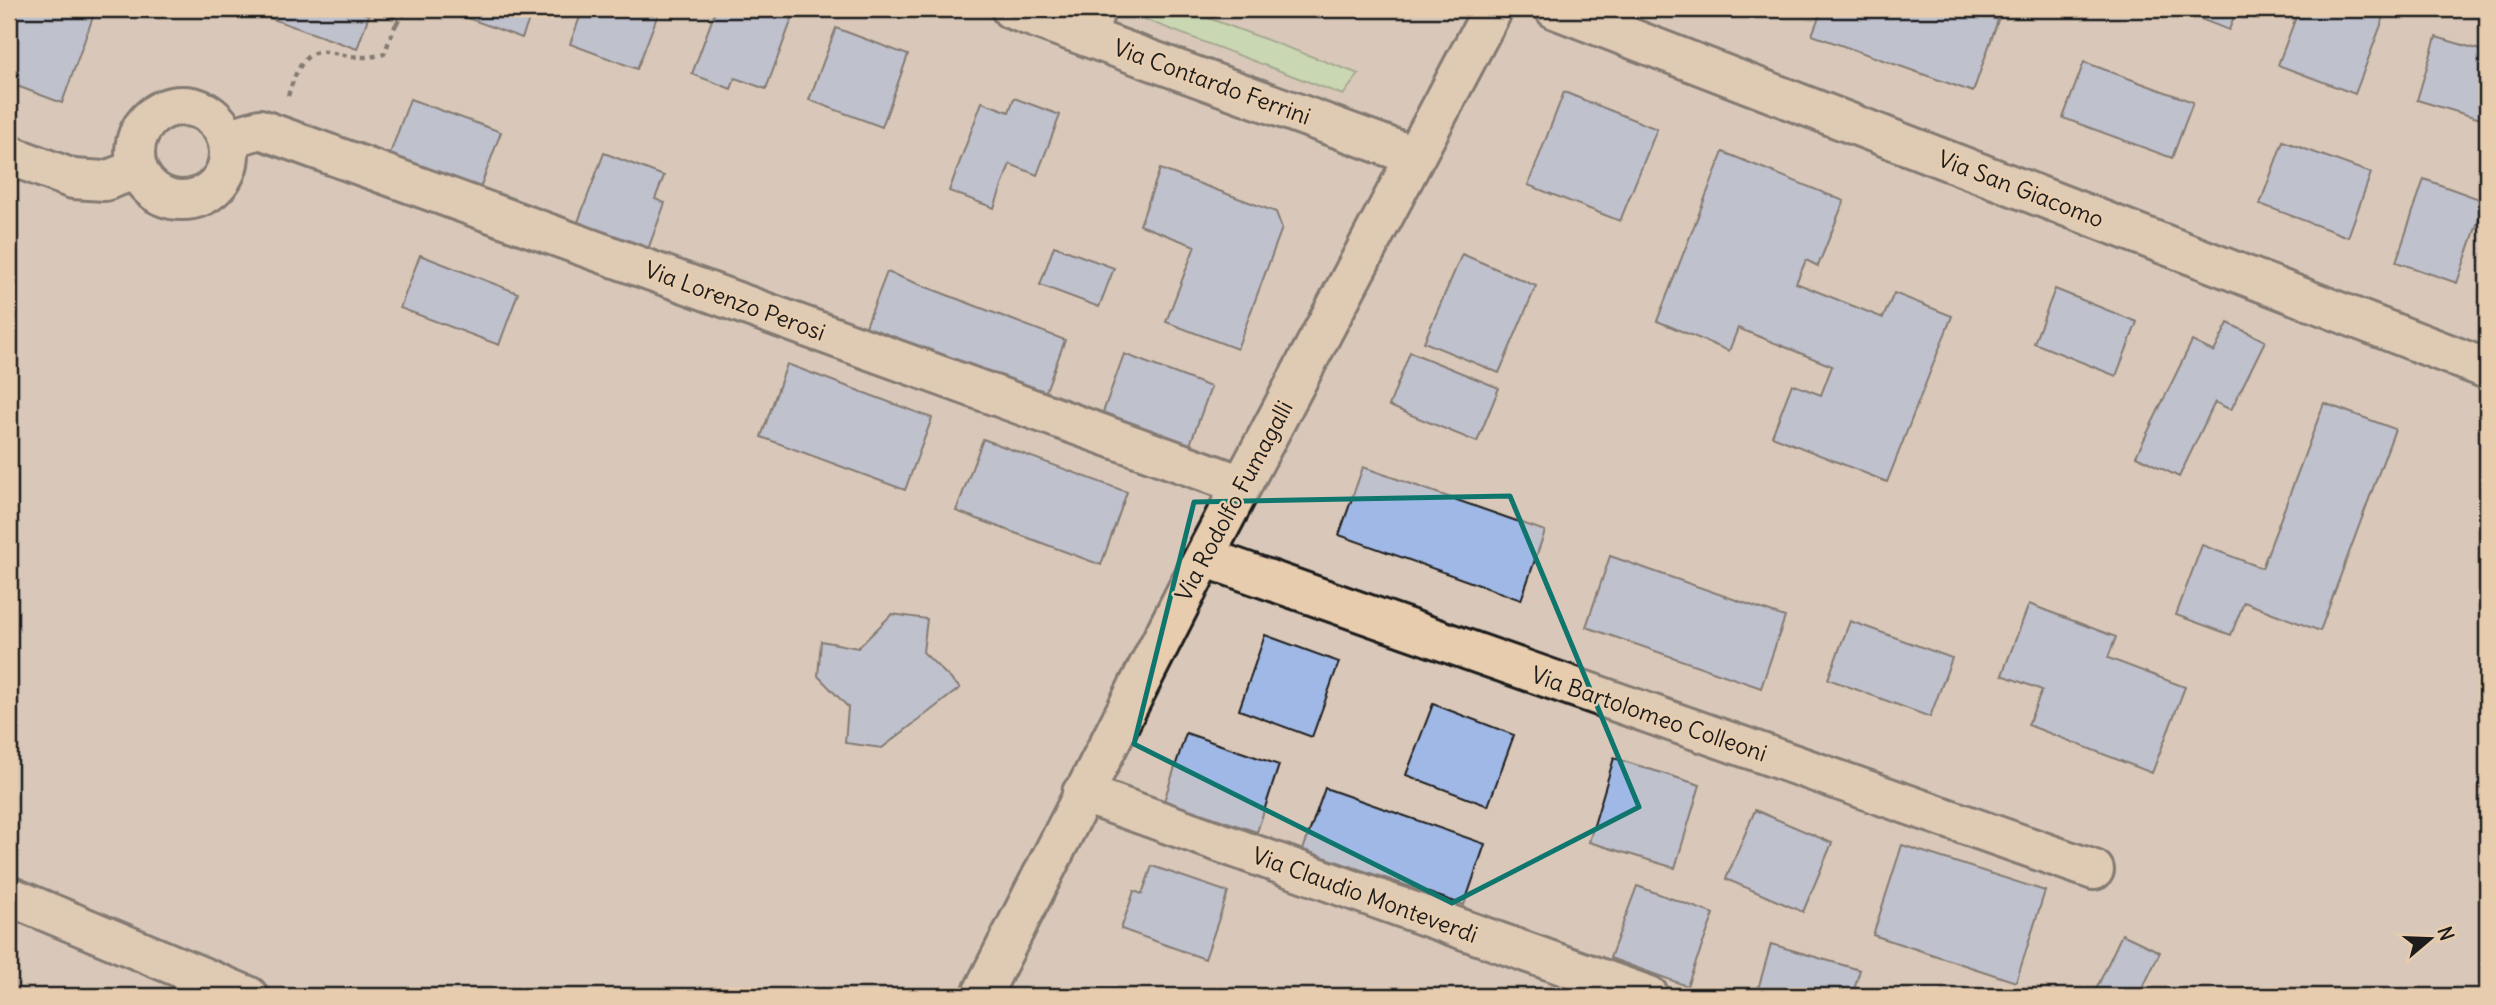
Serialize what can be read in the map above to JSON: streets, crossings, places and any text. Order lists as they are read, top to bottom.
{
  "streets": {
    "street": [
      "Via Contardo Ferrini",
      "Via San Giacomo",
      "Via Lorenzo Perosi",
      "Via Rodolfo Fumagalli",
      "Via Bartolomeo Colleoni",
      "Via Claudio Monteverdi"
    ]
  },
  "crossings": [
    ["Via Contardo Ferrini", "Via Rodolfo Fumagalli"],
    ["Via Lorenzo Perosi", "Via Rodolfo Fumagalli"],
    ["Via Rodolfo Fumagalli", "Via Bartolomeo Colleoni"],
    ["Via Rodolfo Fumagalli", "Via Claudio Monteverdi"]
  ],
  "north": "right"
}
